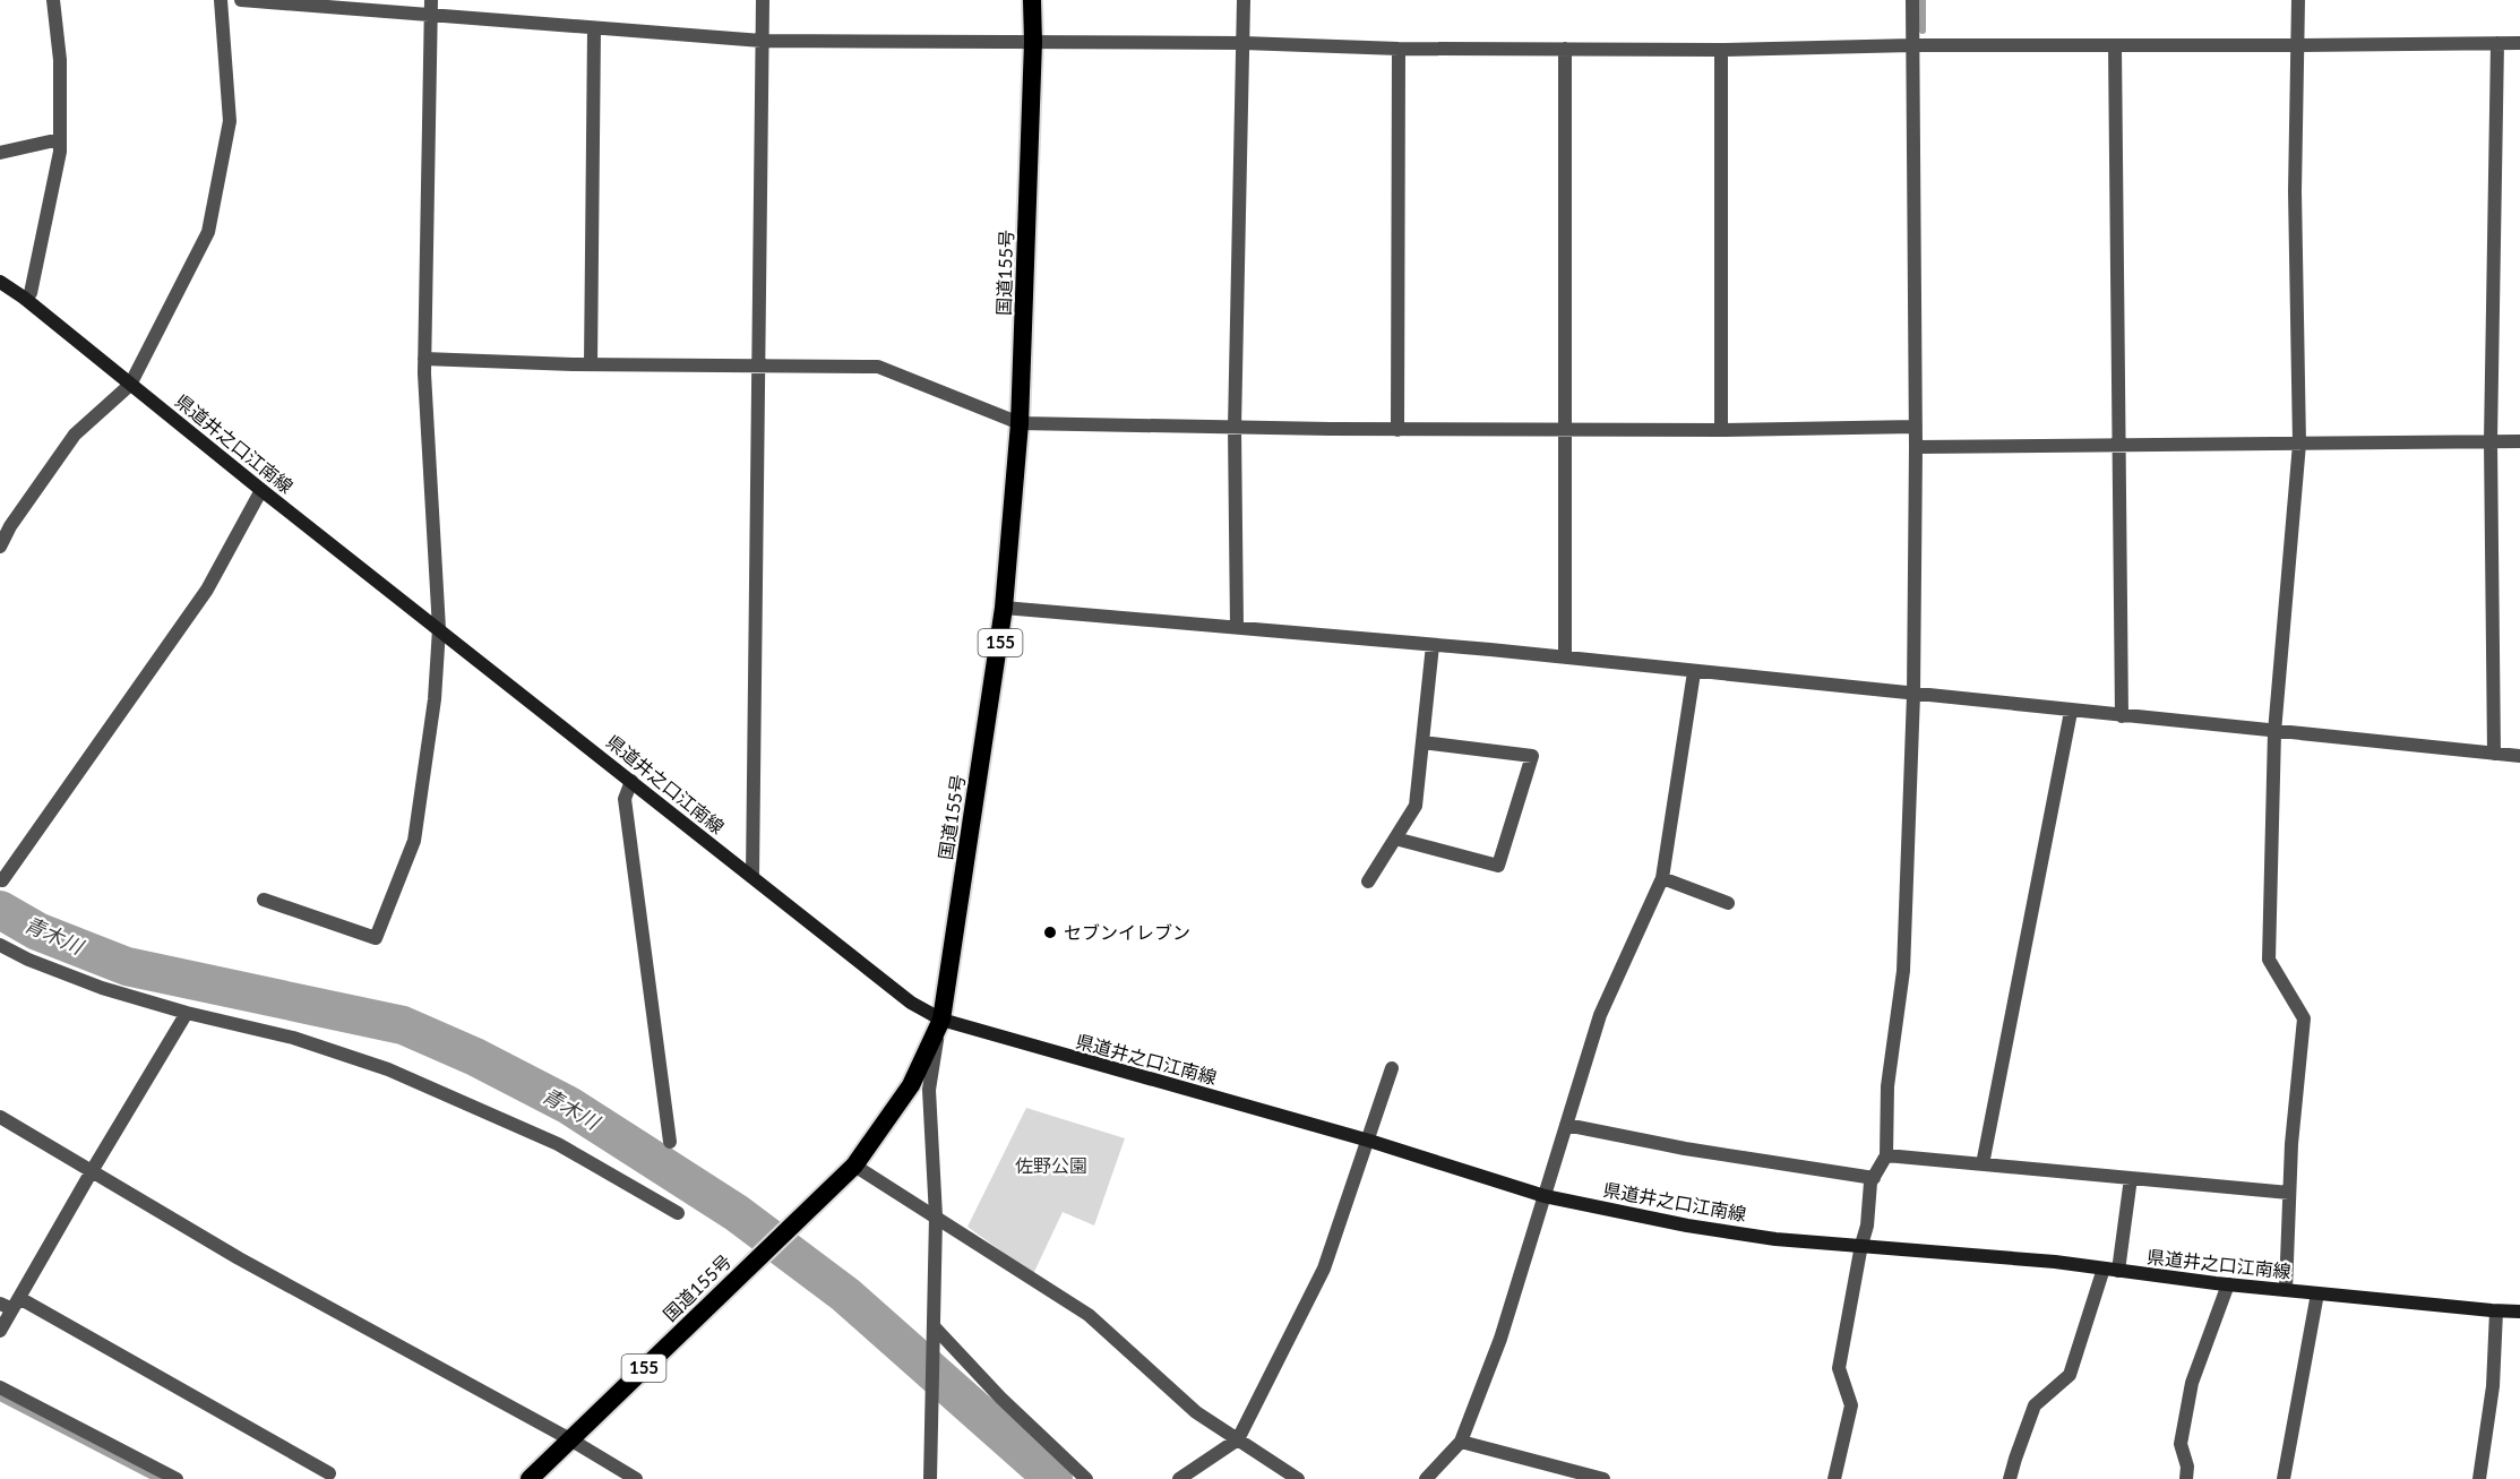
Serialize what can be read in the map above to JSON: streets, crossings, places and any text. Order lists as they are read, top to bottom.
{
  "streets": {
    "highway": ["国道155号", "155"],
    "main road": ["県道井之口江南線"]
  },
  "crossings": [
    ["国道155号", "県道井之口江南線"]
  ],
  "water": ["青木川"],
  "parks": ["佐野公園"],
  "places": ["セブンイレブン"]
}
